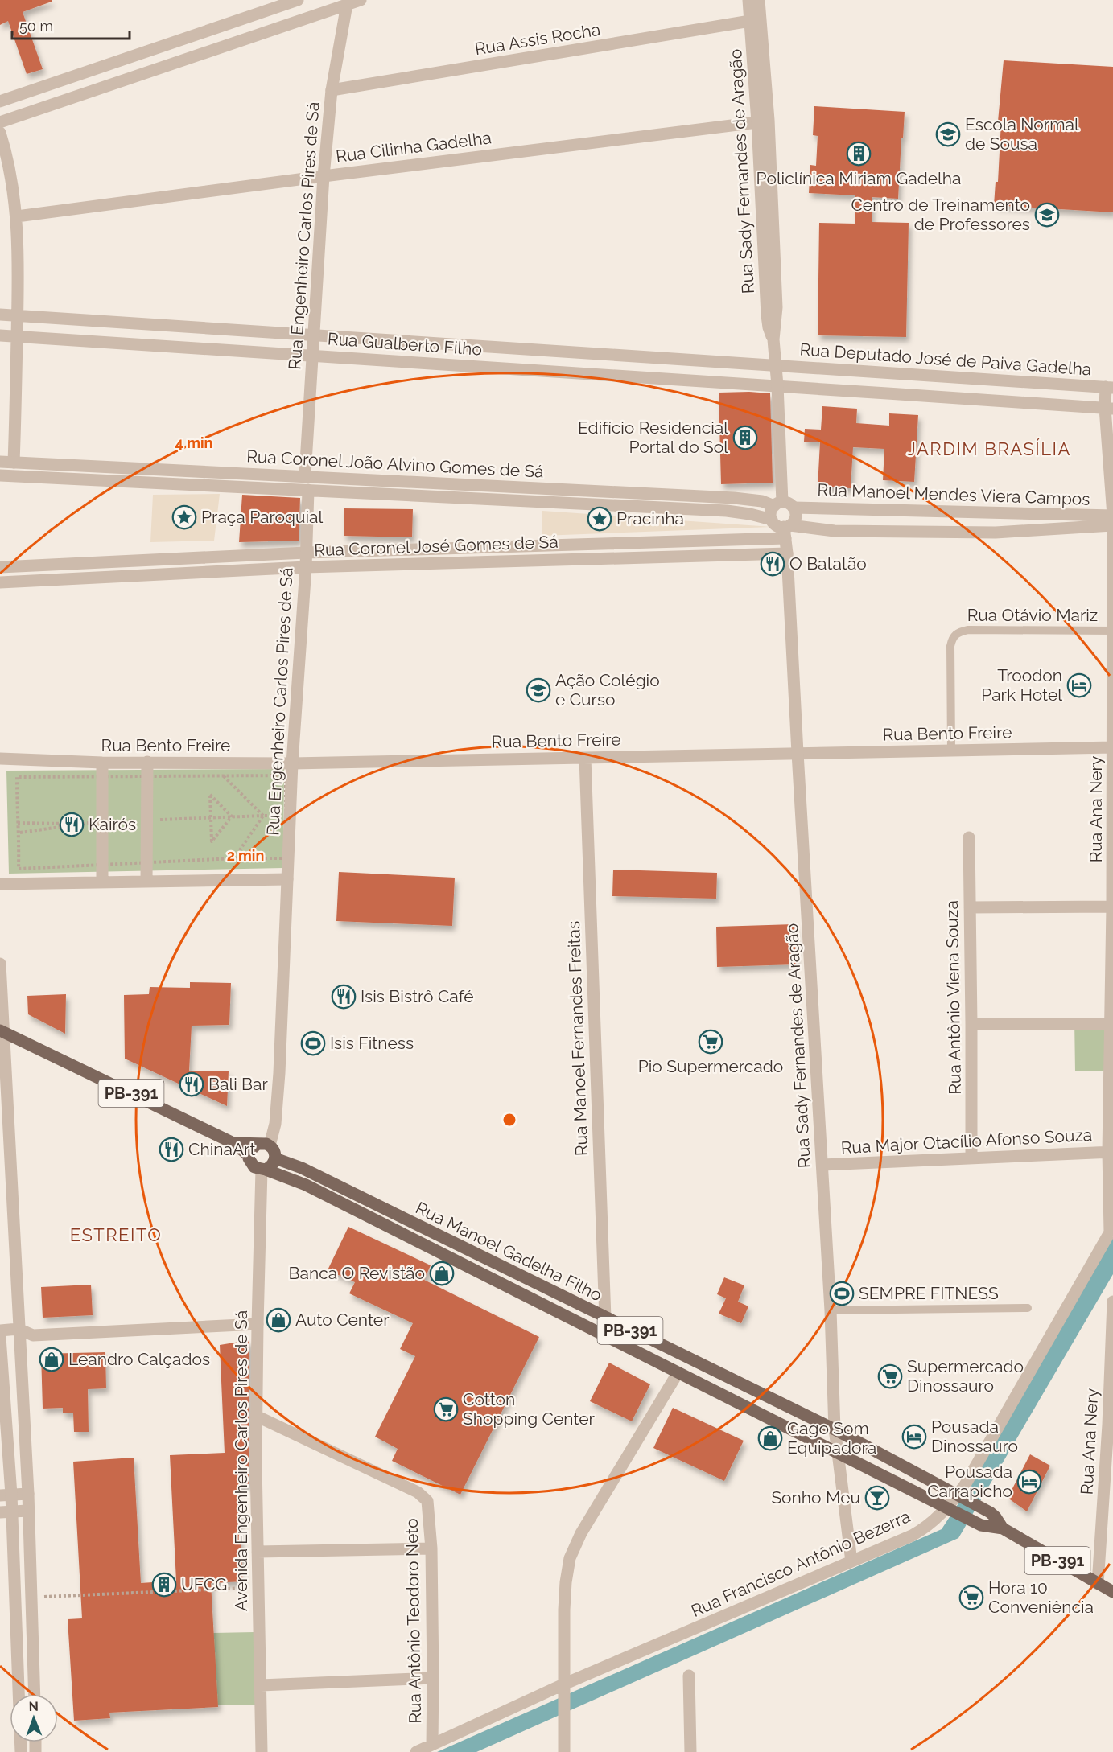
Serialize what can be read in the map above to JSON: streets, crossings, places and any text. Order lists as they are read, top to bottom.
{
  "streets": {
    "main road": ["PB-391", "Rua Manoel Gadelha Filho"],
    "street": [
      "Rua Assis Rocha",
      "Rua Cilinha Gadelha",
      "Rua Sady Fernandes de Aragão",
      "Rua Engenheiro Carlos Pires de Sá",
      "Rua Gualberto Filho",
      "Rua Deputado José de Paiva Gadelha",
      "Rua Coronel João Alvino Gomes de Sá",
      "Rua Manoel Mendes Viera Campos",
      "Rua Coronel José Gomes de Sá",
      "Rua Bento Freire",
      "Rua Ana Nery",
      "Rua Antônio Viena Souza",
      "Rua Manoel Fernandes Freitas",
      "Rua Major Otacílio Afonso Souza",
      "Avenida Engenheiro Carlos Pires de Sá",
      "Rua Francisco Antônio Bezerra",
      "Rua Antônio Teodoro Neto"
    ],
    "lane": ["Rua Otávio Mariz"]
  },
  "crossings": [
    ["Rua Assis Rocha", "Rua Sady Fernandes de Aragão"],
    ["Rua Assis Rocha", "Rua Engenheiro Carlos Pires de Sá"],
    ["Rua Cilinha Gadelha", "Rua Sady Fernandes de Aragão"],
    ["Rua Cilinha Gadelha", "Rua Engenheiro Carlos Pires de Sá"],
    ["Rua Sady Fernandes de Aragão", "Rua Gualberto Filho"],
    ["Rua Sady Fernandes de Aragão", "Rua Deputado José de Paiva Gadelha"],
    ["Rua Sady Fernandes de Aragão", "Rua Coronel João Alvino Gomes de Sá"],
    ["Rua Sady Fernandes de Aragão", "Rua Manoel Mendes Viera Campos"],
    ["Rua Sady Fernandes de Aragão", "Rua Coronel José Gomes de Sá"],
    ["Rua Sady Fernandes de Aragão", "Rua Bento Freire"],
    ["Rua Sady Fernandes de Aragão", "Rua Major Otacílio Afonso Souza"],
    ["Rua Sady Fernandes de Aragão", "Rua Manoel Gadelha Filho"],
    ["Rua Sady Fernandes de Aragão", "Rua Francisco Antônio Bezerra"],
    ["Rua Engenheiro Carlos Pires de Sá", "Rua Gualberto Filho"],
    ["Rua Engenheiro Carlos Pires de Sá", "Rua Coronel João Alvino Gomes de Sá"],
    ["Rua Engenheiro Carlos Pires de Sá", "Rua Coronel José Gomes de Sá"],
    ["Rua Engenheiro Carlos Pires de Sá", "Rua Bento Freire"],
    ["Rua Engenheiro Carlos Pires de Sá", "PB-391"],
    ["Rua Engenheiro Carlos Pires de Sá", "Rua Manoel Gadelha Filho"],
    ["Rua Engenheiro Carlos Pires de Sá", "Avenida Engenheiro Carlos Pires de Sá"],
    ["Rua Gualberto Filho", "Rua Deputado José de Paiva Gadelha"],
    ["Rua Deputado José de Paiva Gadelha", "Rua Ana Nery"],
    ["Rua Coronel João Alvino Gomes de Sá", "Rua Manoel Mendes Viera Campos"],
    ["Rua Coronel João Alvino Gomes de Sá", "Rua Coronel José Gomes de Sá"],
    ["Rua Manoel Mendes Viera Campos", "Rua Coronel José Gomes de Sá"],
    ["Rua Manoel Mendes Viera Campos", "Rua Ana Nery"],
    ["Rua Otávio Mariz", "Rua Bento Freire"],
    ["Rua Otávio Mariz", "Rua Ana Nery"],
    ["Rua Bento Freire", "Rua Ana Nery"],
    ["Rua Bento Freire", "Rua Manoel Fernandes Freitas"],
    ["Rua Ana Nery", "PB-391"],
    ["Rua Ana Nery", "Rua Major Otacílio Afonso Souza"],
    ["Rua Ana Nery", "Rua Francisco Antônio Bezerra"],
    ["Rua Antônio Viena Souza", "Rua Major Otacílio Afonso Souza"],
    ["Rua Manoel Fernandes Freitas", "Rua Manoel Gadelha Filho"],
    ["PB-391", "Rua Manoel Gadelha Filho"],
    ["PB-391", "Avenida Engenheiro Carlos Pires de Sá"],
    ["PB-391", "Rua Francisco Antônio Bezerra"],
    ["Rua Manoel Gadelha Filho", "Avenida Engenheiro Carlos Pires de Sá"],
    ["Rua Manoel Gadelha Filho", "Rua Francisco Antônio Bezerra"],
    ["Avenida Engenheiro Carlos Pires de Sá", "Rua Antônio Teodoro Neto"],
    ["Rua Francisco Antônio Bezerra", "Rua Antônio Teodoro Neto"]
  ],
  "districts": ["JARDIM BRASÍLIA", "ESTREITO"],
  "places": {
    "school or university": ["Escola Normal de Sousa", "Centro de Treinamento de Professores", "Ação Colégio e Curso"],
    "building": ["Policlínica Miriam Gadelha", "Edifício Residencial Portal do Sol", "UFCG"],
    "place": ["Praça Paroquial", "Pracinha"],
    "restaurant": [
      "O Batatão",
      "Kairós",
      "Isis Bistrô Café",
      "Bali Bar",
      "ChinaArt"
    ],
    "hotel": ["Troodon Park Hotel", "Pousada Dinossauro", "Pousada Carrapicho"],
    "supermarket": [
      "Pio Supermercado",
      "Supermercado Dinossauro",
      "Cotton Shopping Center",
      "Hora 10 Conveniência"
    ],
    "sports": ["Isis Fitness", "SEMPRE FITNESS"],
    "shop": [
      "Banca O Revistão",
      "Auto Center",
      "Leandro Calçados",
      "Gago Som Equipadora"
    ],
    "bar": ["Sonho Meu"]
  },
  "scale_bar": "50 m",
  "north": "top",
  "rings": ["4 min", "2 min"]
}
